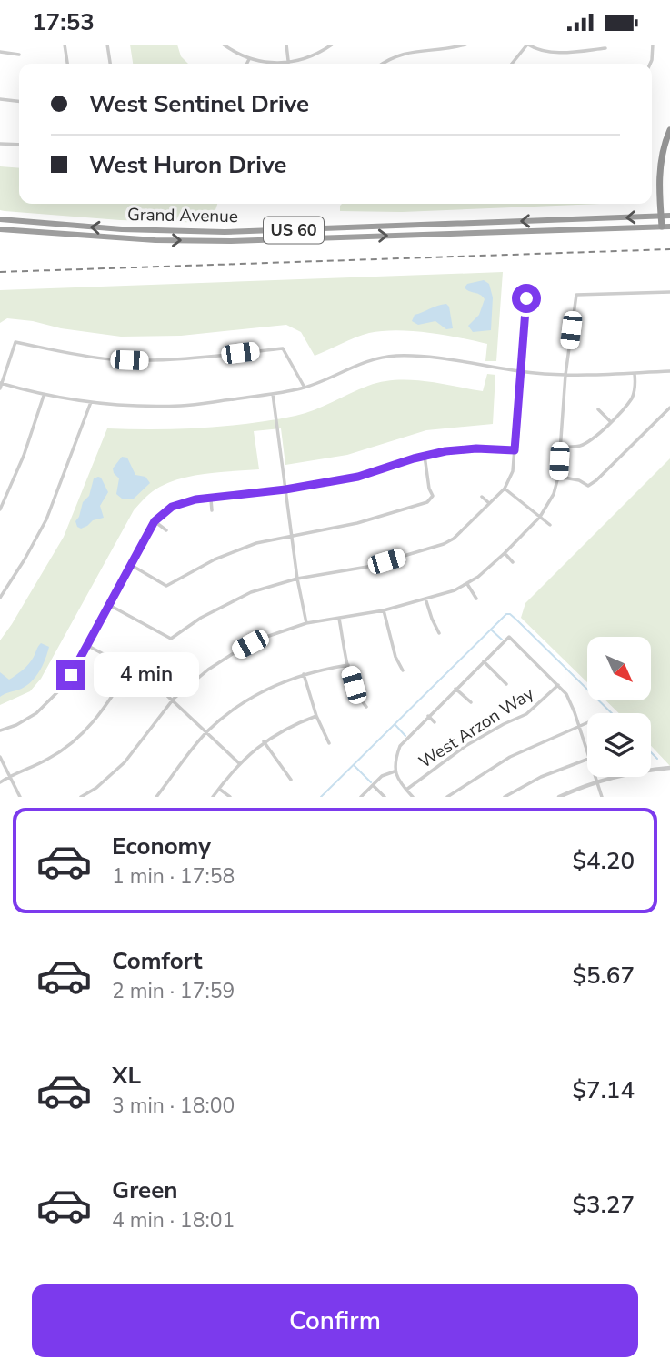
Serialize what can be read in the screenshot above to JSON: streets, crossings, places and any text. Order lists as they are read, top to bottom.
{
  "streets": {
    "highway": ["Grand Avenue", "US 60"],
    "street": ["West Arzon Way"]
  },
  "north": "bottom right",
  "page": {
    "status": "17:53",
    "banner": ["West Sentinel Drive", "West Huron Drive"],
    "bubble": "4 min",
    "list": [
      {
        "name": "Economy",
        "note": "1 min · 17:58",
        "value": "$4.20"
      },
      {
        "name": "Comfort",
        "note": "2 min · 17:59",
        "value": "$5.67"
      },
      {
        "name": "XL",
        "note": "3 min · 18:00",
        "value": "$7.14"
      },
      {
        "name": "Green",
        "note": "4 min · 18:01",
        "value": "$3.27"
      }
    ],
    "buttons": "Confirm"
  }
}
